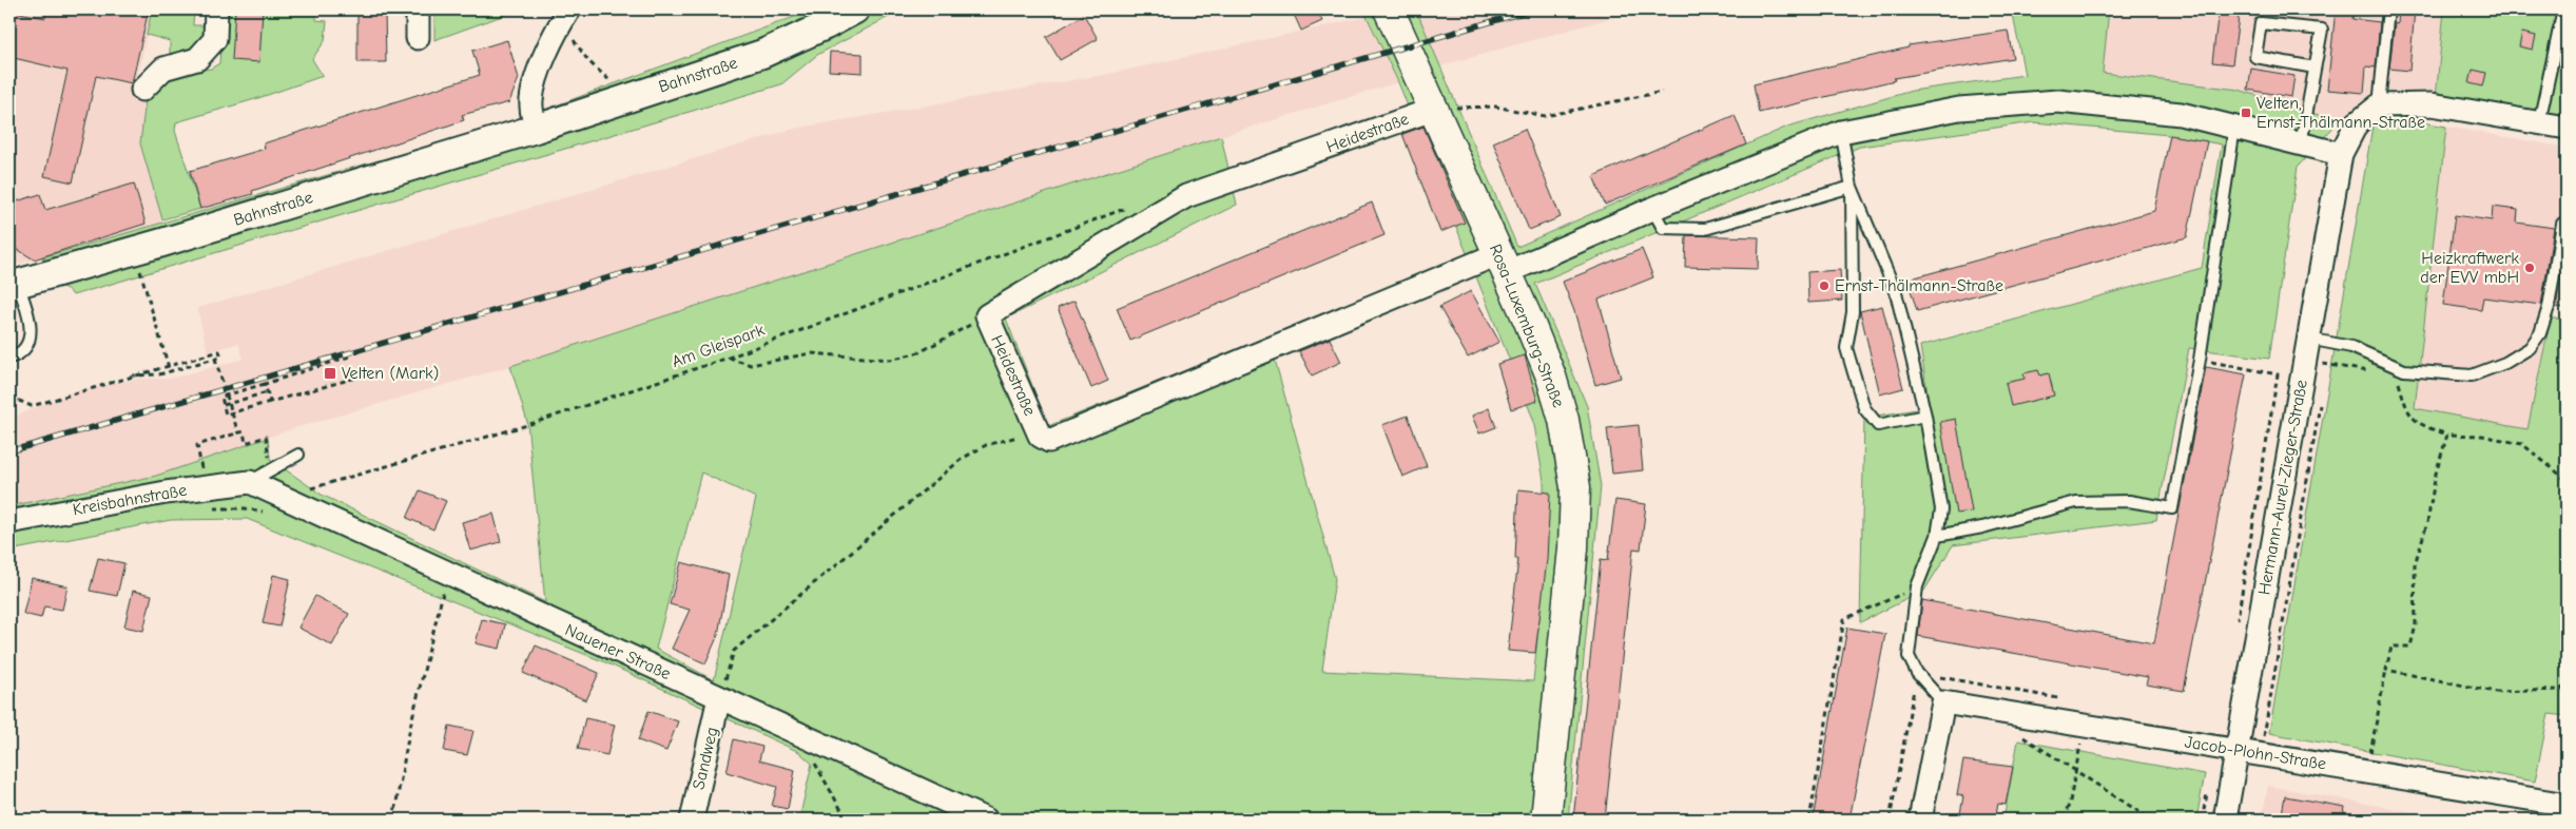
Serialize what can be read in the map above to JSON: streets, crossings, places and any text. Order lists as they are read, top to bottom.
{
  "streets": {
    "main road": ["Rosa-Luxemburg-Straße"],
    "street": [
      "Bahnstraße",
      "Heidestraße",
      "Hermann-Aurel-Zieger-Straße",
      "Kreisbahnstraße",
      "Nauener Straße",
      "Jacob-Plohn-Straße",
      "Sandweg"
    ],
    "path": ["Am Gleispark"]
  },
  "crossings": [
    ["Heidestraße", "Rosa-Luxemburg-Straße"],
    ["Hermann-Aurel-Zieger-Straße", "Jacob-Plohn-Straße"],
    ["Kreisbahnstraße", "Nauener Straße"],
    ["Nauener Straße", "Sandweg"]
  ],
  "places": {
    "transit": ["Velten, Ernst-Thälmann-Straße", "Velten (Mark)"],
    "other": ["Heizkraftwerk der EVV mbH", "Ernst-Thälmann-Straße"]
  }
}
